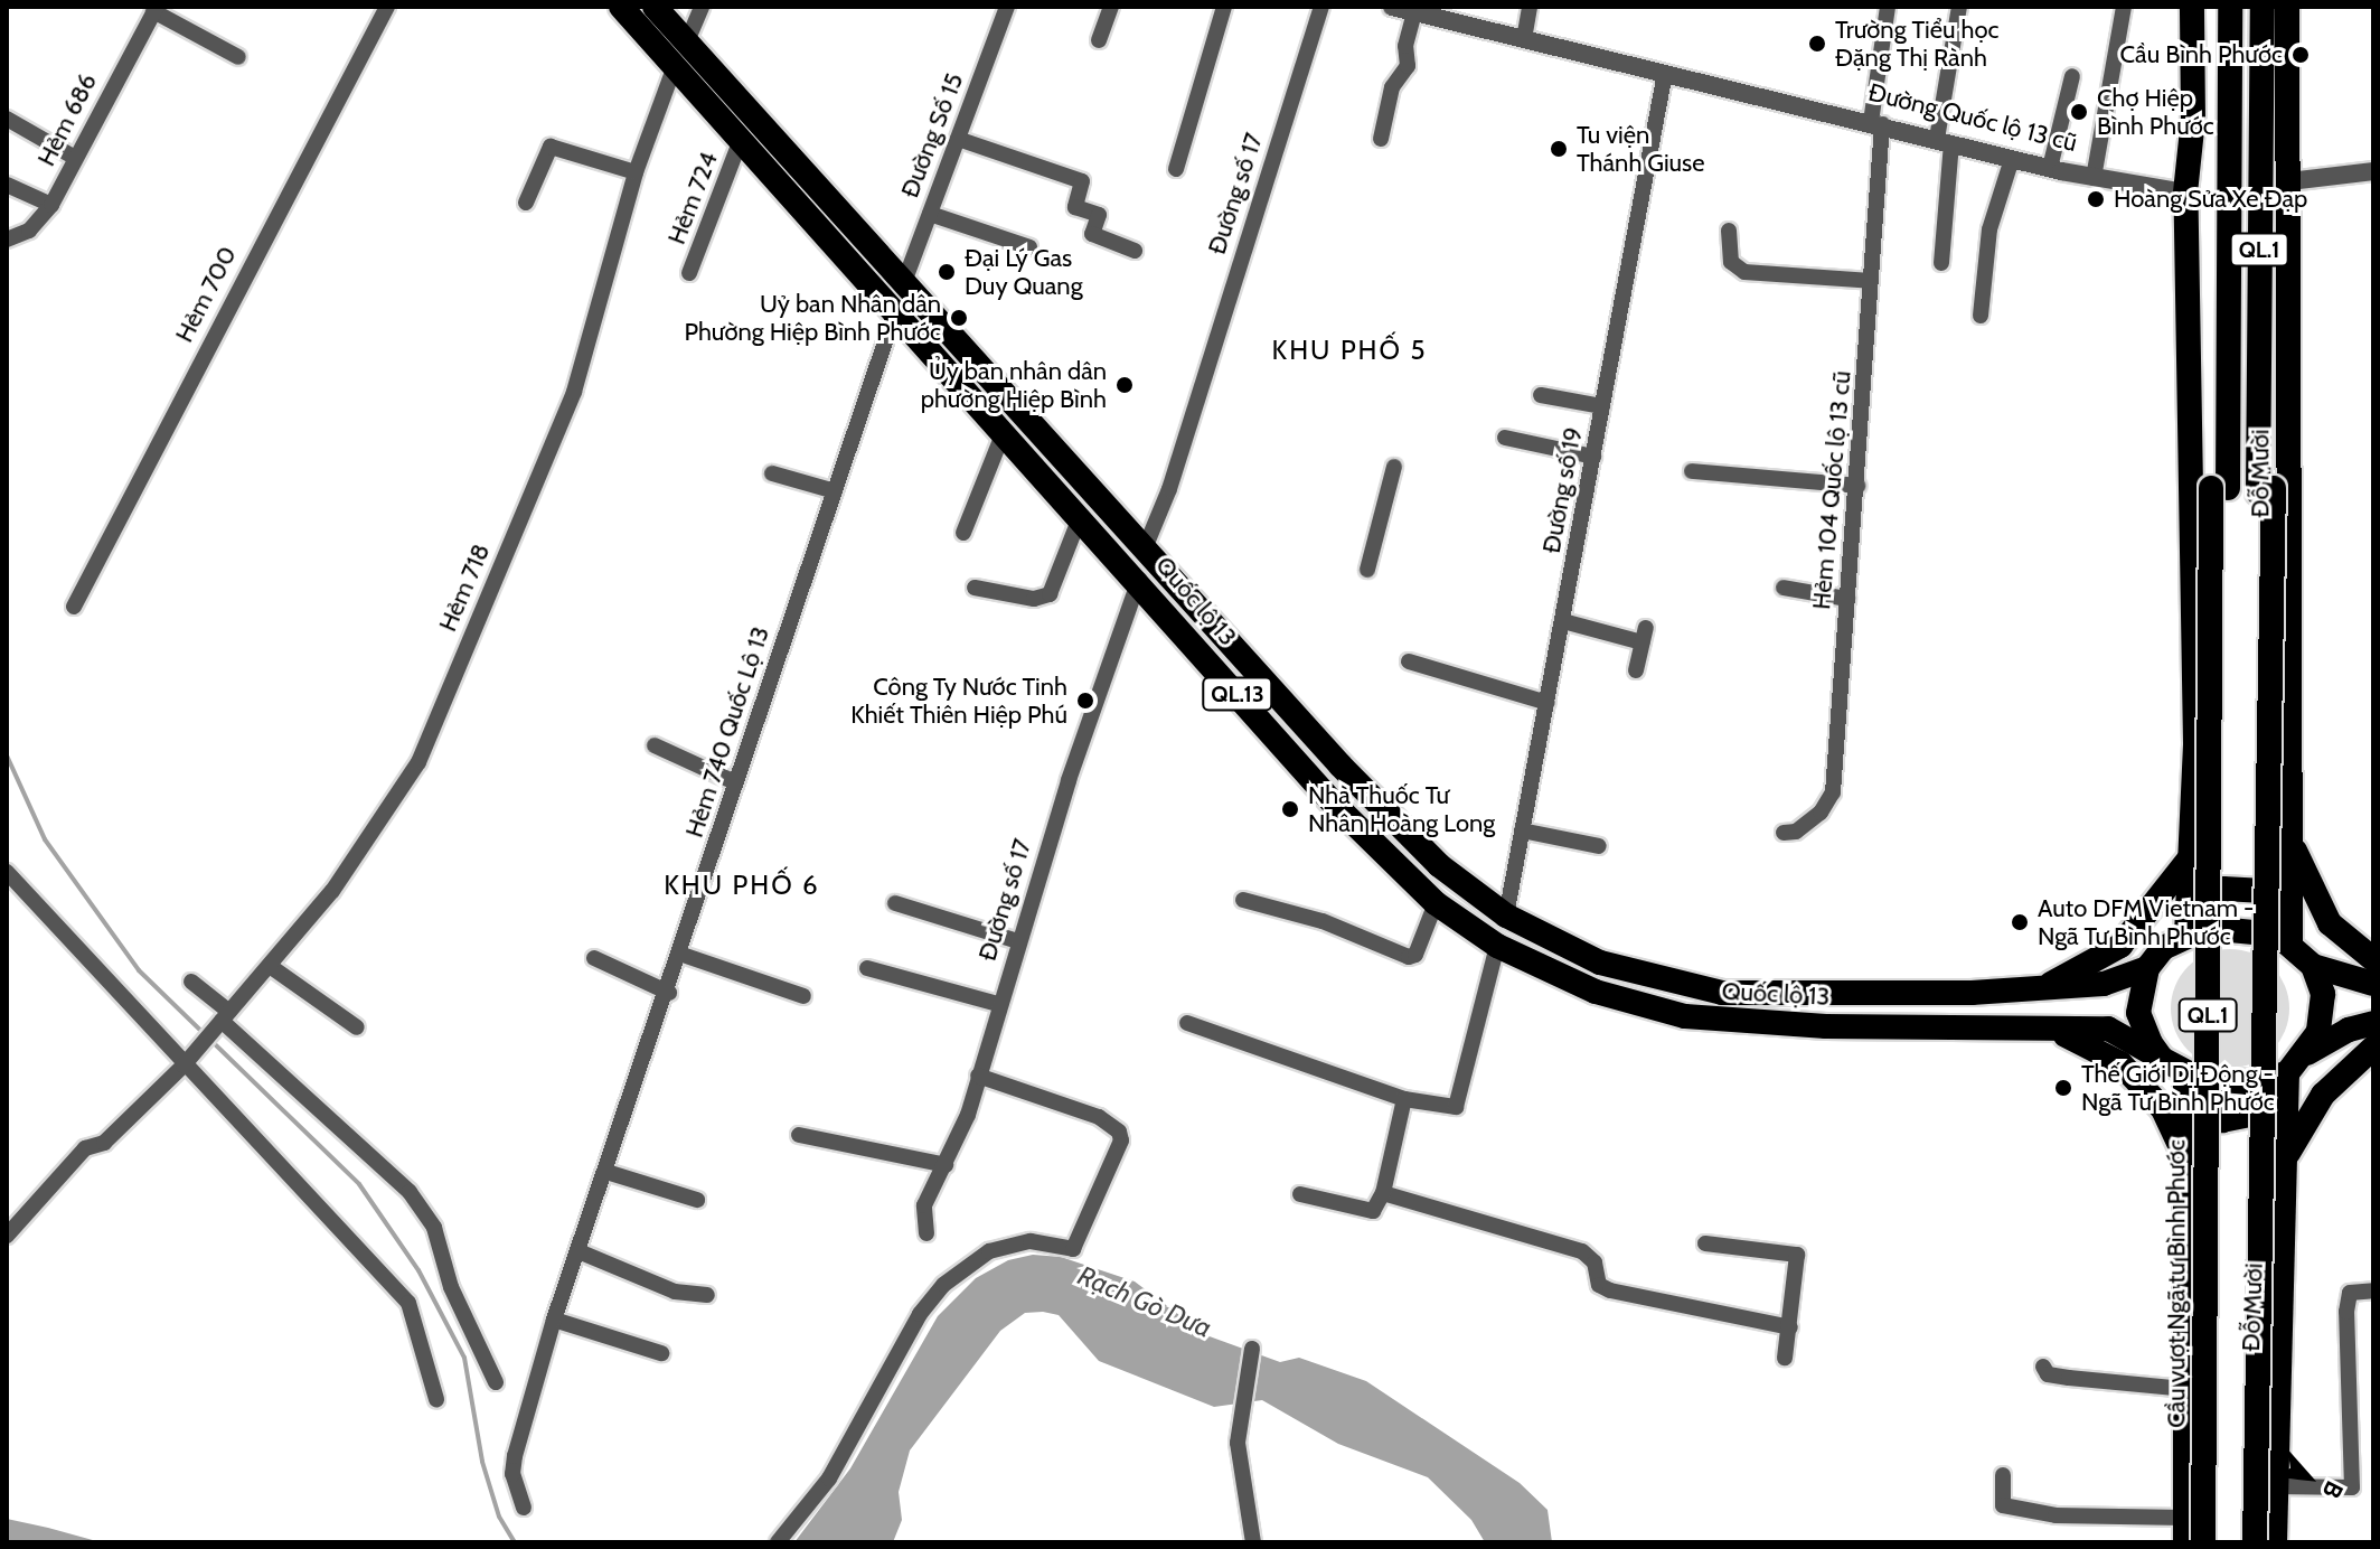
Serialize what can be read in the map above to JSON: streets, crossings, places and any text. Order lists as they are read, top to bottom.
{
  "streets": {
    "highway": [
      "Đường Quốc lộ 13 cũ",
      "QL.1",
      "Đỗ Mười",
      "Quốc lộ 13",
      "QL.13",
      "Cầu vượt Ngã tư Bình Phước"
    ],
    "street": [
      "Hẻm 686",
      "Đường Số 15",
      "Đường số 17",
      "Hẻm 724",
      "Hẻm 700",
      "Đường số 19",
      "Hẻm 104 Quốc lộ 13 cũ",
      "Hẻm 718",
      "Hẻm 740 Quốc Lộ 13"
    ]
  },
  "crossings": [
    ["Đường Quốc lộ 13 cũ", "Đỗ Mười"],
    ["Đường Quốc lộ 13 cũ", "Đường số 19"],
    ["Đường Quốc lộ 13 cũ", "Hẻm 104 Quốc lộ 13 cũ"],
    ["Đường Số 15", "Quốc lộ 13"],
    ["Đường số 17", "Quốc lộ 13"],
    ["Hẻm 724", "Quốc lộ 13"],
    ["QL.1", "Đỗ Mười"],
    ["Đỗ Mười", "Quốc lộ 13"],
    ["Đỗ Mười", "QL.13"],
    ["Đỗ Mười", "Cầu vượt Ngã tư Bình Phước"],
    ["Đường số 19", "Quốc lộ 13"],
    ["Hẻm 718", "Quốc lộ 13"],
    ["Quốc lộ 13", "QL.13"],
    ["Quốc lộ 13", "Hẻm 740 Quốc Lộ 13"]
  ],
  "districts": ["KHU PHỐ 5", "KHU PHỐ 6"],
  "water": ["Rạch Gò Dưa"],
  "places": [
    "Trường Tiểu học Đặng Thị Rành",
    "Cầu Bình Phước",
    "Chợ Hiệp Bình Phước",
    "Tu viện Thánh Giuse",
    "Hoàng Sửa Xe Đạp",
    "Đại Lý Gas Duy Quang",
    "Uỷ ban Nhân dân Phường Hiệp Bình Phước",
    "Ủy ban nhân dân phường Hiệp Bình",
    "Công Ty Nước Tinh Khiết Thiên Hiệp Phú",
    "Nhà Thuốc Tư Nhân Hoàng Long",
    "Auto DFM Vietnam - Ngã Tư Bình Phước",
    "Thế Giới Di Động - Ngã Tư Bình Phước"
  ],
  "north": "bottom right"
}
